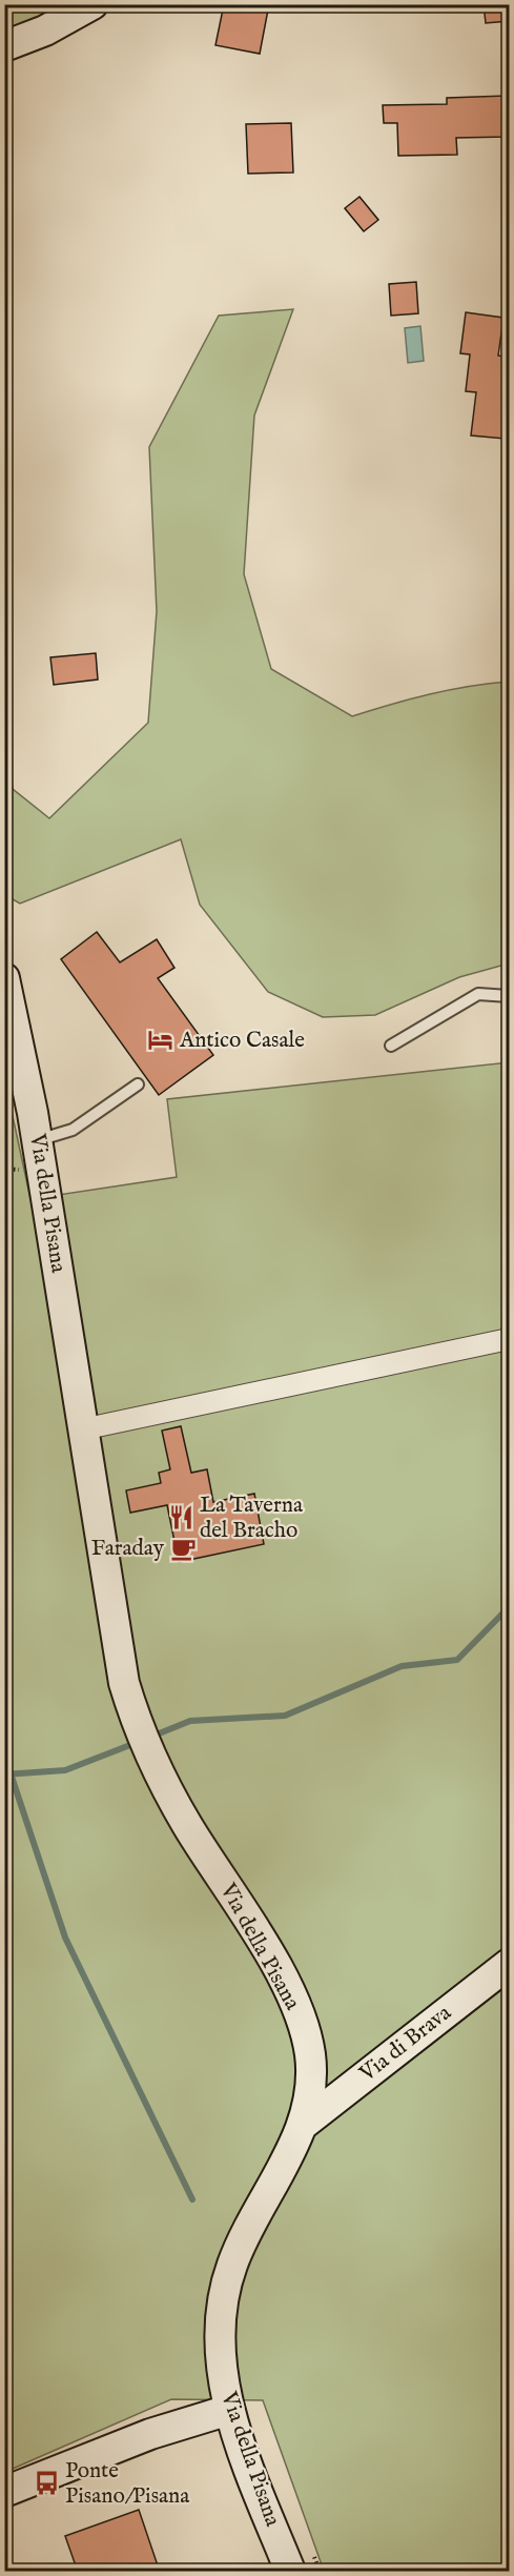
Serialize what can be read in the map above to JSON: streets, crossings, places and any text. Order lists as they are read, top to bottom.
{
  "streets": {
    "main road": ["Via della Pisana", "Via di Brava"]
  },
  "crossings": [
    ["Via della Pisana", "Via di Brava"]
  ],
  "places": {
    "hotel": ["Antico Casale"],
    "restaurant": ["La Taverna del Bracho"],
    "cafe": ["Faraday"],
    "bus stop": ["Ponte Pisano/Pisana"]
  }
}
